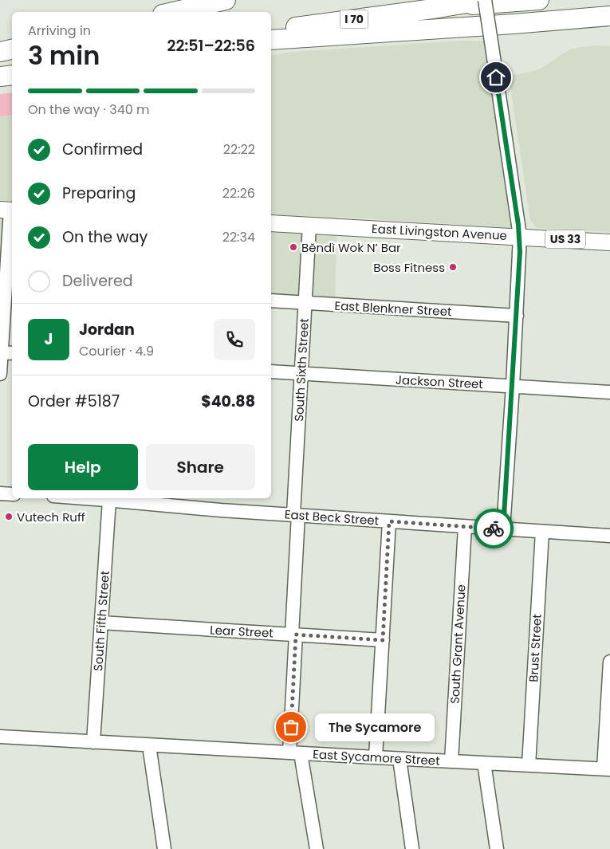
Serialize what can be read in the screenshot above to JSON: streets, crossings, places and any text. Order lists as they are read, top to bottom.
{
  "streets": {
    "highway": ["I 70"],
    "main road": ["East Livingston Avenue", "US 33"],
    "street": [
      "East Blenkner Street",
      "South Sixth Street",
      "Jackson Street",
      "East Beck Street",
      "South Fifth Street",
      "Lear Street",
      "South Grant Avenue",
      "Brust Street",
      "East Sycamore Street"
    ]
  },
  "crossings": [
    ["East Livingston Avenue", "South Sixth Street"],
    ["East Blenkner Street", "South Sixth Street"],
    ["South Sixth Street", "Jackson Street"],
    ["South Sixth Street", "East Beck Street"],
    ["South Sixth Street", "Lear Street"],
    ["South Sixth Street", "East Sycamore Street"],
    ["East Beck Street", "South Fifth Street"],
    ["East Beck Street", "South Grant Avenue"],
    ["East Beck Street", "Brust Street"],
    ["South Fifth Street", "Lear Street"],
    ["South Fifth Street", "East Sycamore Street"],
    ["South Grant Avenue", "East Sycamore Street"],
    ["Brust Street", "East Sycamore Street"]
  ],
  "places": [
    "Běndì Wok N’ Bar",
    "Boss Fitness",
    "Vutech Ruff",
    "The Sycamore"
  ],
  "page": {
    "heading": ["3 min", "Arriving in", "22:51–22:56"],
    "panel": [
      "Jordan",
      "Courier · 4.9",
      "Order #5187",
      "$40.88"
    ],
    "bar": "On the way · 340 m",
    "list": [
      ["Confirmed", "22:22"],
      ["Preparing", "22:26"],
      ["On the way", "22:34"],
      "Delivered"
    ],
    "round": "J",
    "buttons": ["Help", "Share"],
    "bubble": "The Sycamore"
  }
}
